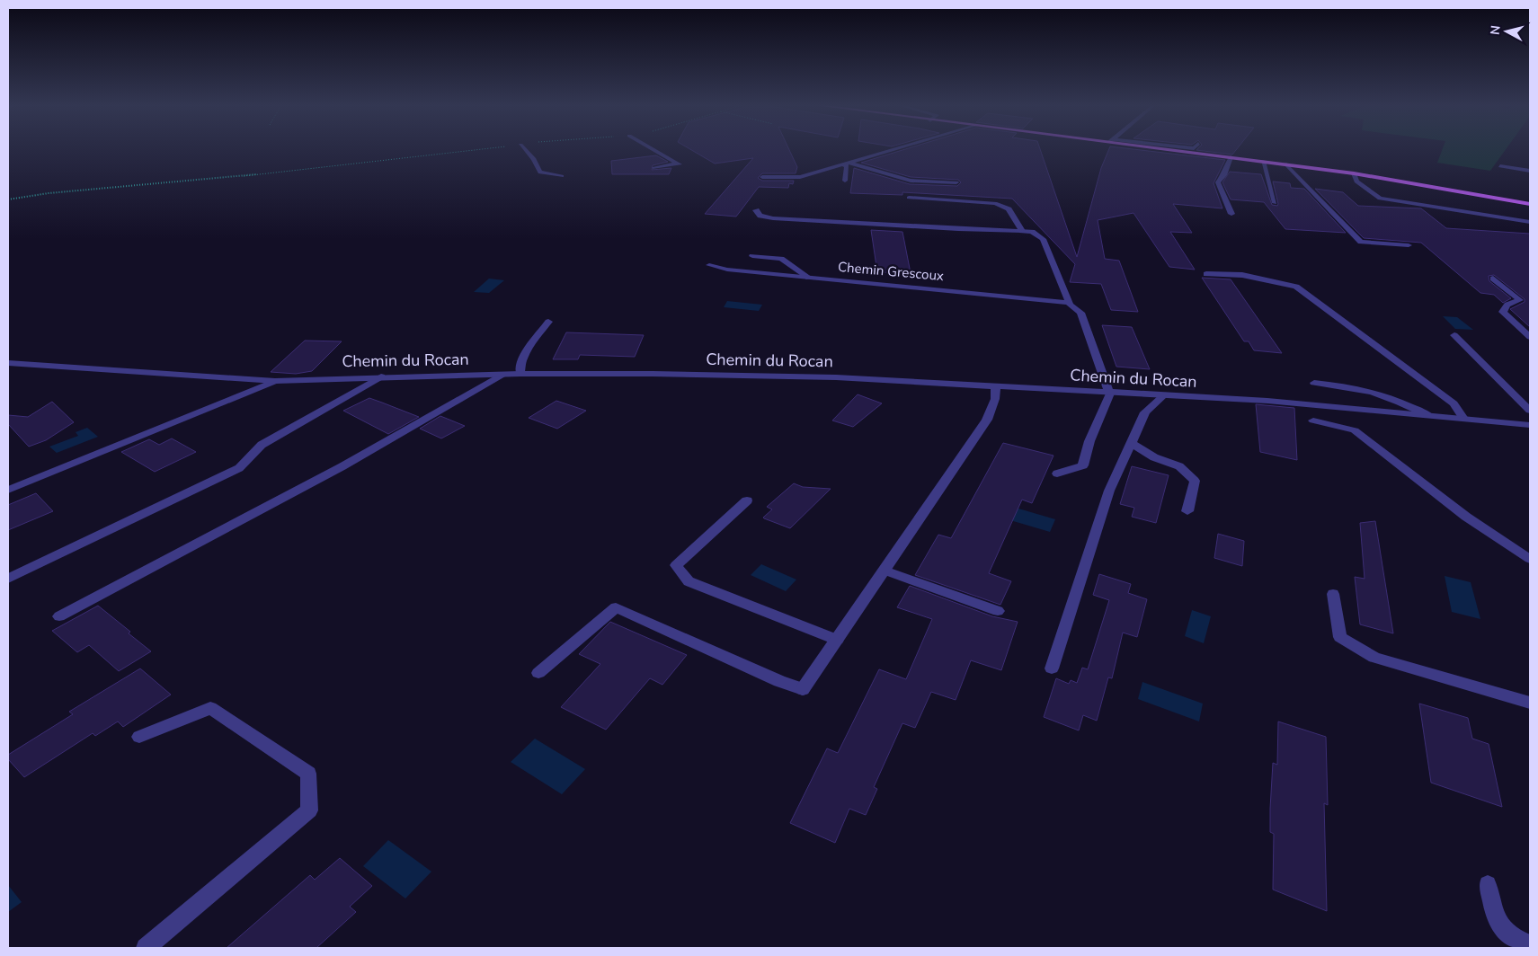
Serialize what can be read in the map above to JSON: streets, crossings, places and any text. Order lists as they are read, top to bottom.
{
  "streets": {
    "street": ["Chemin Grescoux", "Chemin du Rocan"]
  },
  "north": "left"
}
